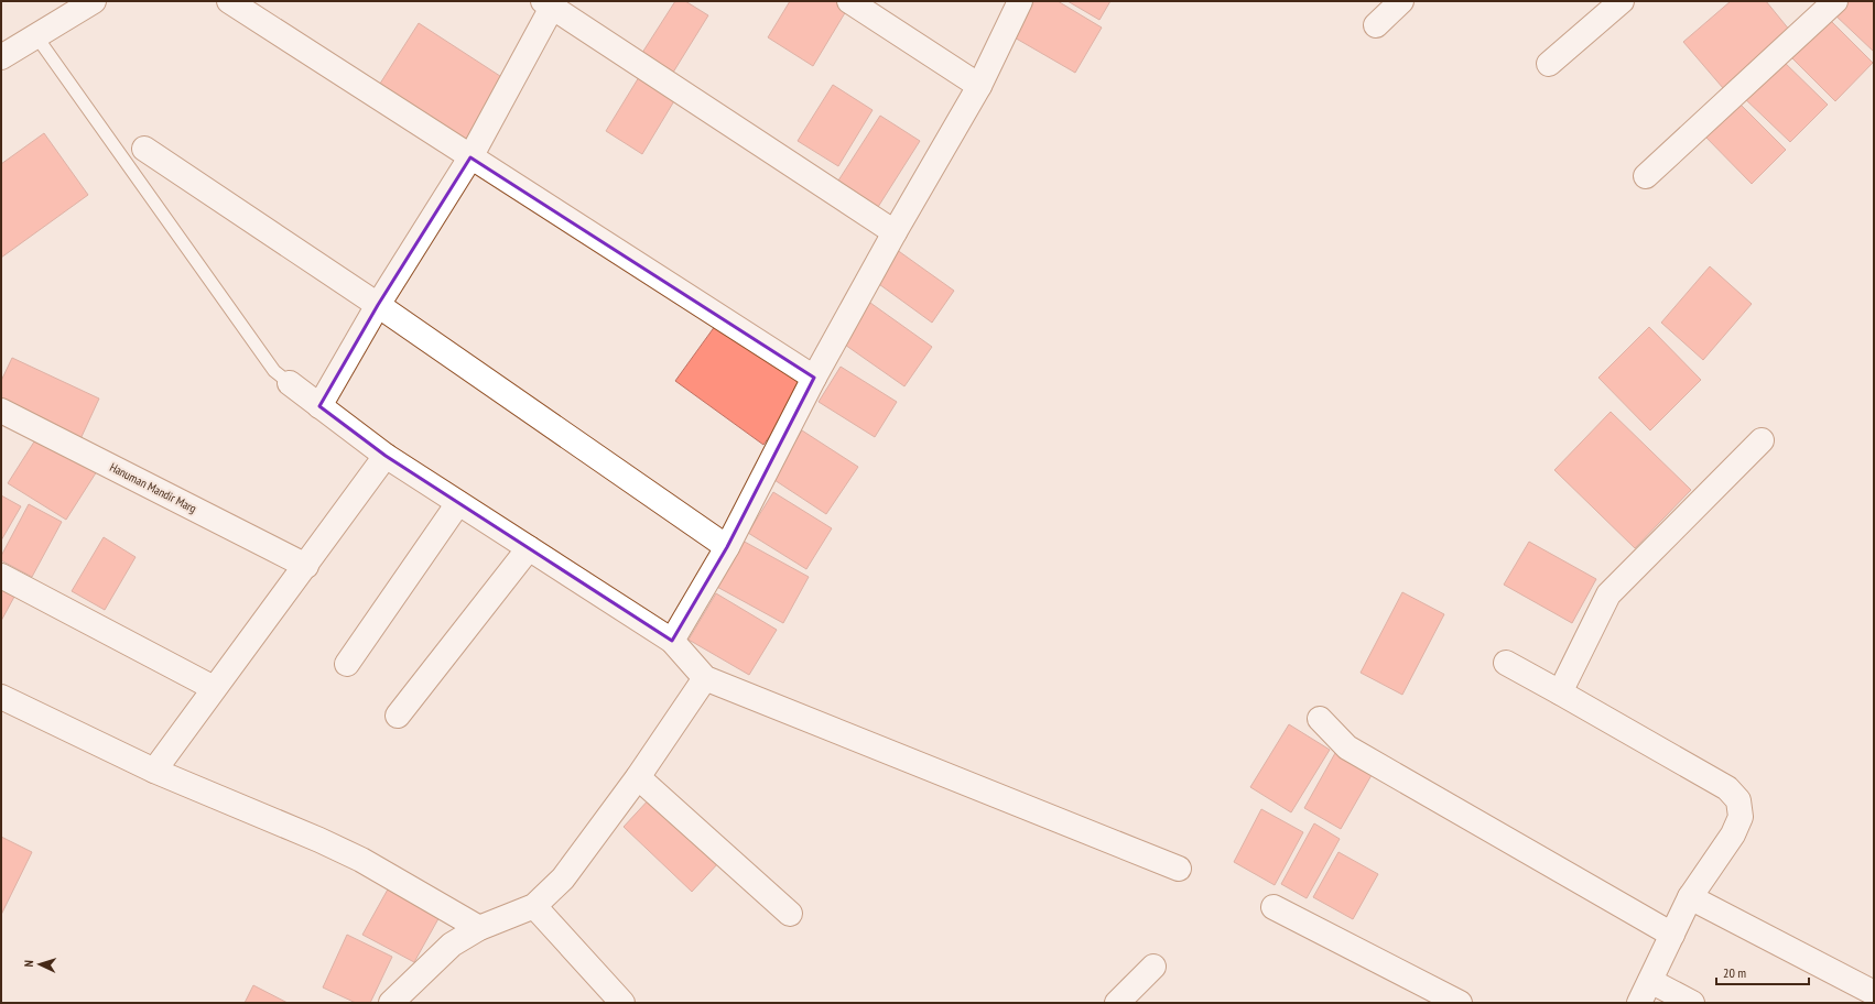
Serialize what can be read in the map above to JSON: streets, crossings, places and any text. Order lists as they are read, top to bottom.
{
  "streets": {
    "street": ["Hanuman Mandir Marg"]
  },
  "scale_bar": "20 m",
  "north": "left"
}
